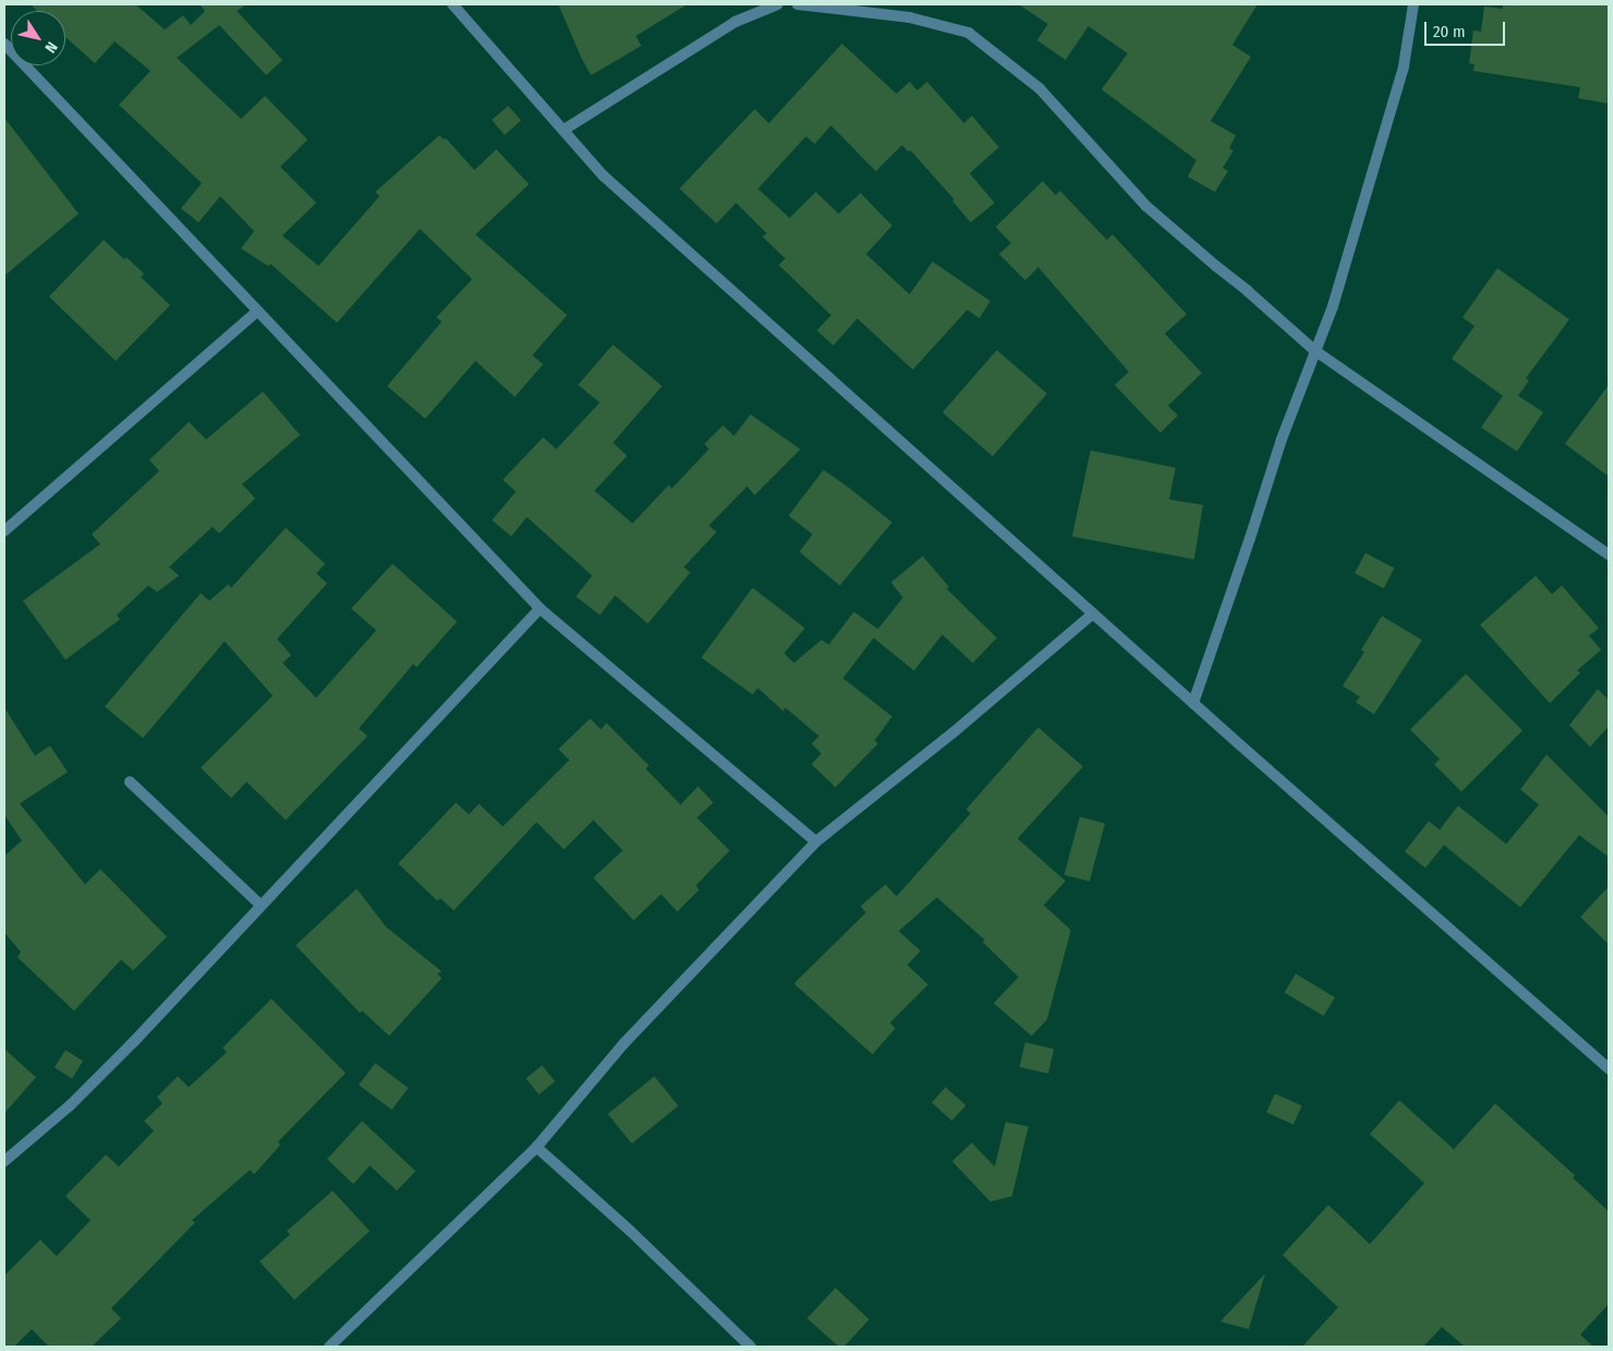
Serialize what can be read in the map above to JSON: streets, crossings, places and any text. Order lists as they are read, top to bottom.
{
  "scale_bar": "20 m",
  "north": "bottom right"
}
